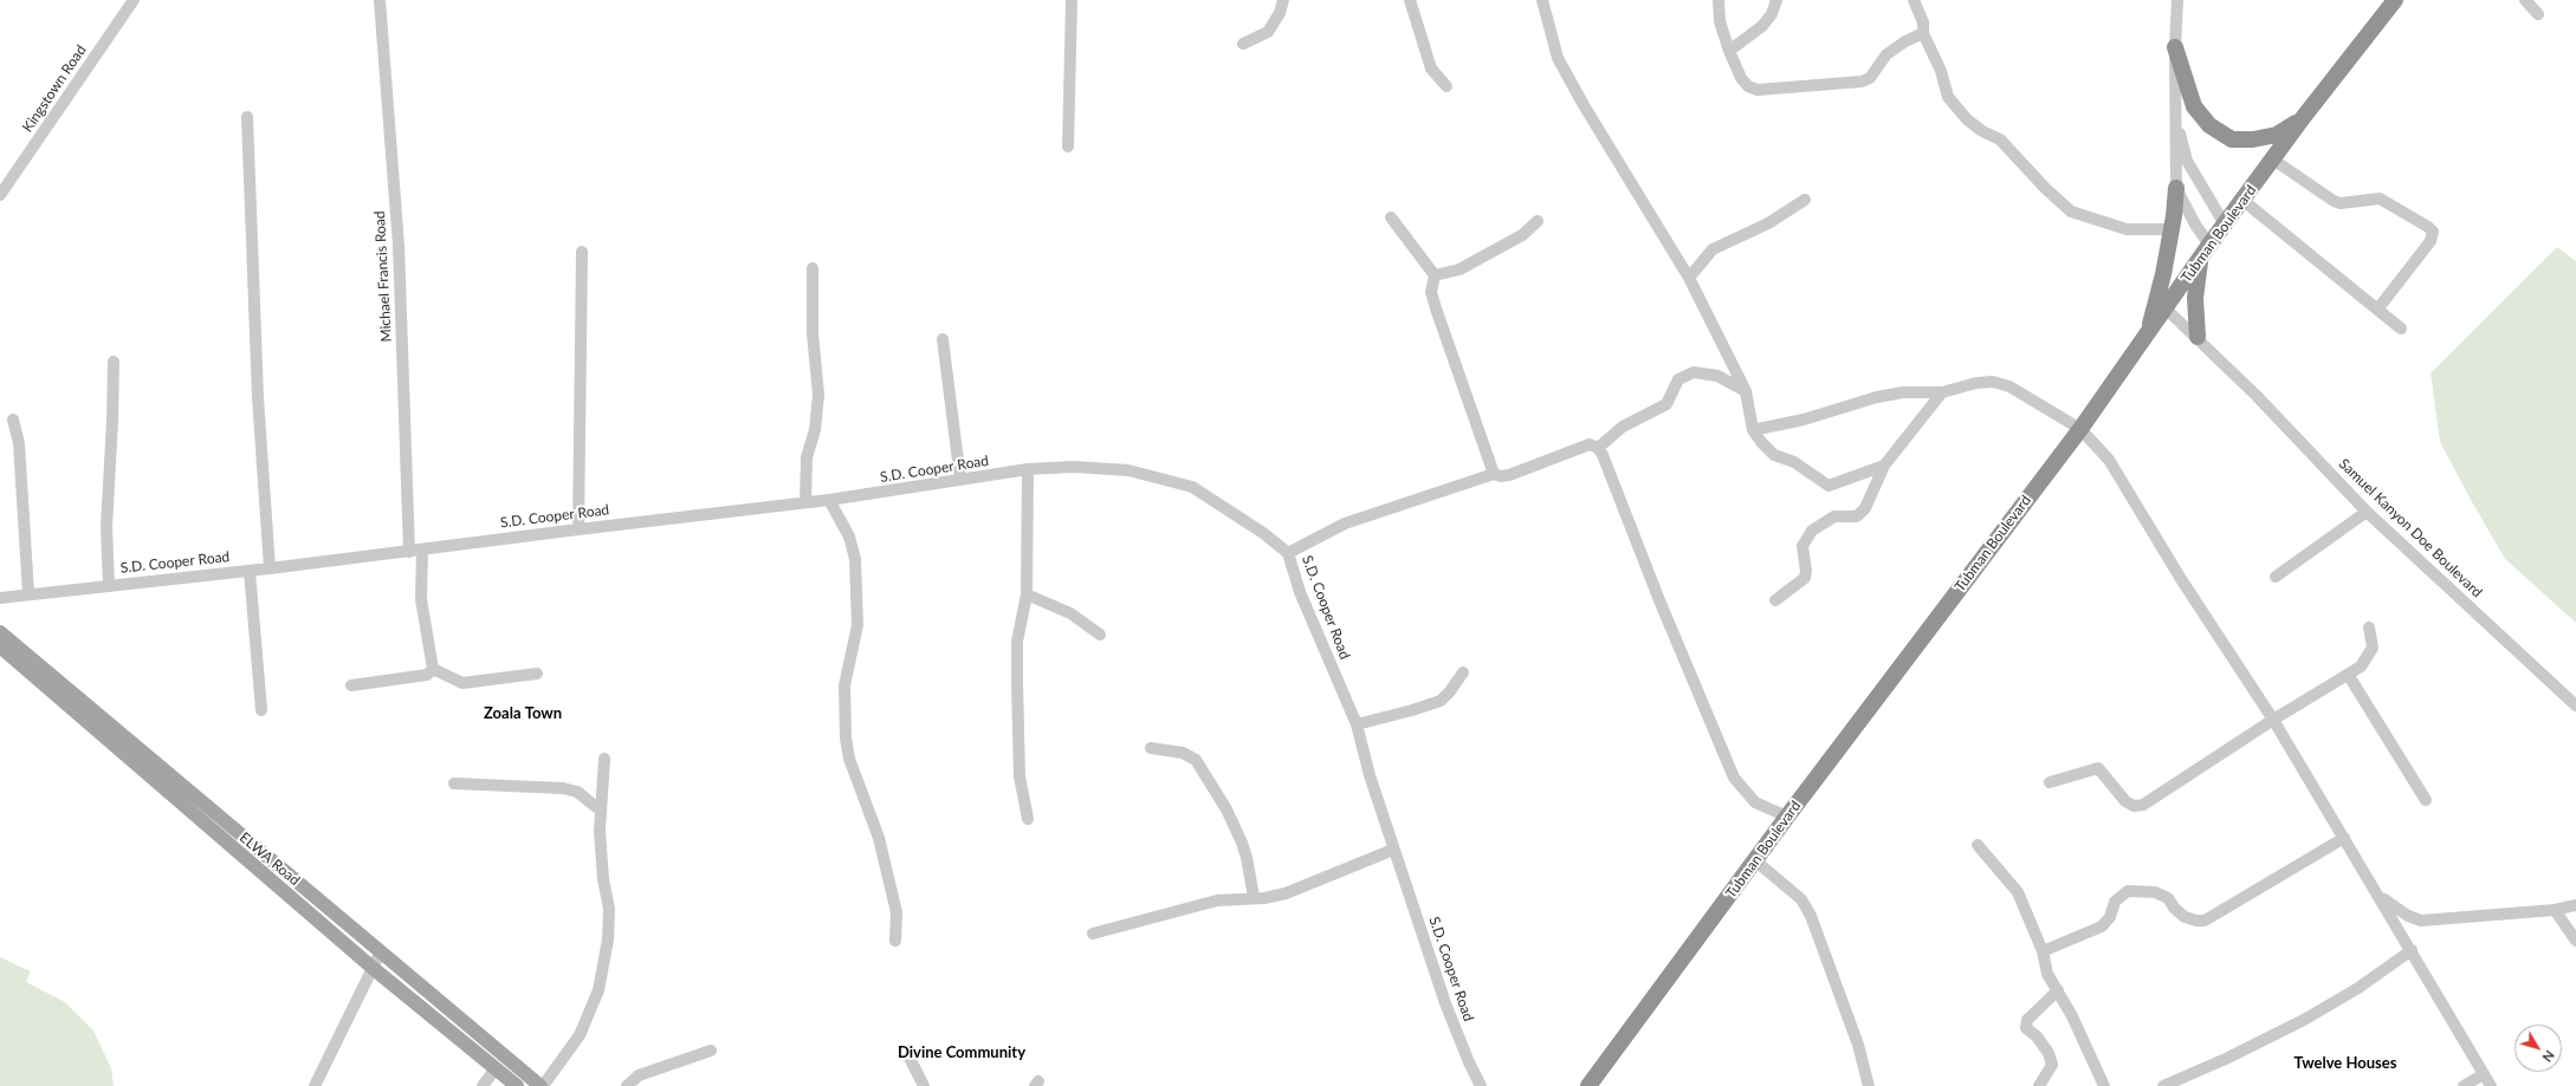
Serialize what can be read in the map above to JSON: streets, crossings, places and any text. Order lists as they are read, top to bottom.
{
  "streets": {
    "highway": ["Tubman Boulevard"],
    "main road": ["ELWA Road"],
    "street": [
      "Kingstown Road",
      "Michael Francis Road",
      "S.D. Cooper Road",
      "Samuel Kanyon Doe Boulevard"
    ]
  },
  "crossings": [
    ["Tubman Boulevard", "Samuel Kanyon Doe Boulevard"],
    ["Michael Francis Road", "S.D. Cooper Road"]
  ],
  "districts": ["Zoala Town", "Divine Community", "Twelve Houses"],
  "north": "bottom right"
}
